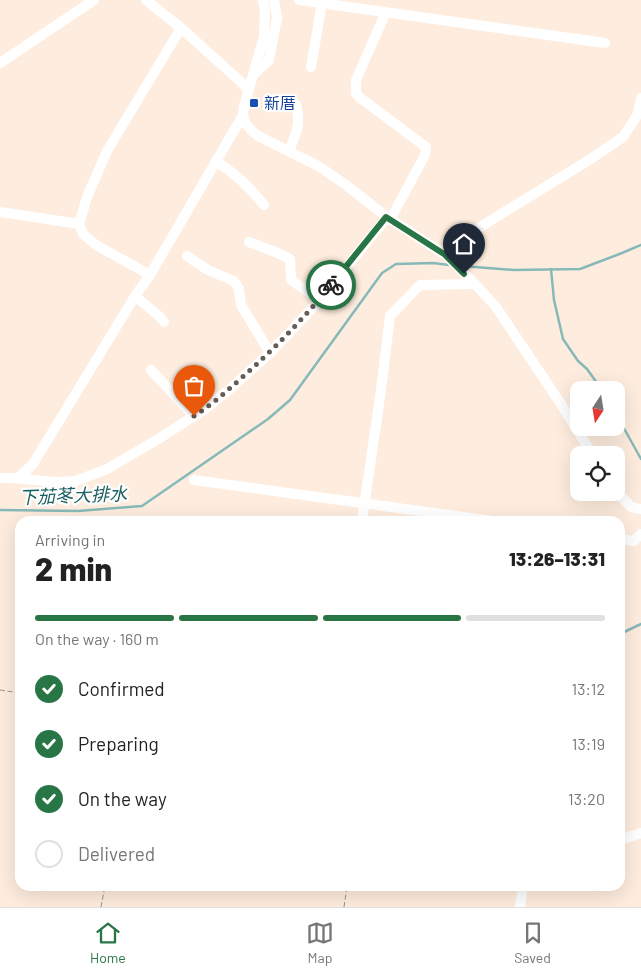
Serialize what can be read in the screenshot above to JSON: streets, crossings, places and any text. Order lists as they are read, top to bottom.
{
  "water": ["下茄苳大排水"],
  "places": {
    "transit": ["新厝"]
  },
  "north": "bottom",
  "page": {
    "heading": ["2 min", "Arriving in", "13:26–13:31"],
    "bar": "On the way · 160 m",
    "list": [
      ["Confirmed", "13:12"],
      ["Preparing", "13:19"],
      ["On the way", "13:20"],
      "Delivered"
    ],
    "tabs": ["Home", "Map", "Saved"]
  }
}
